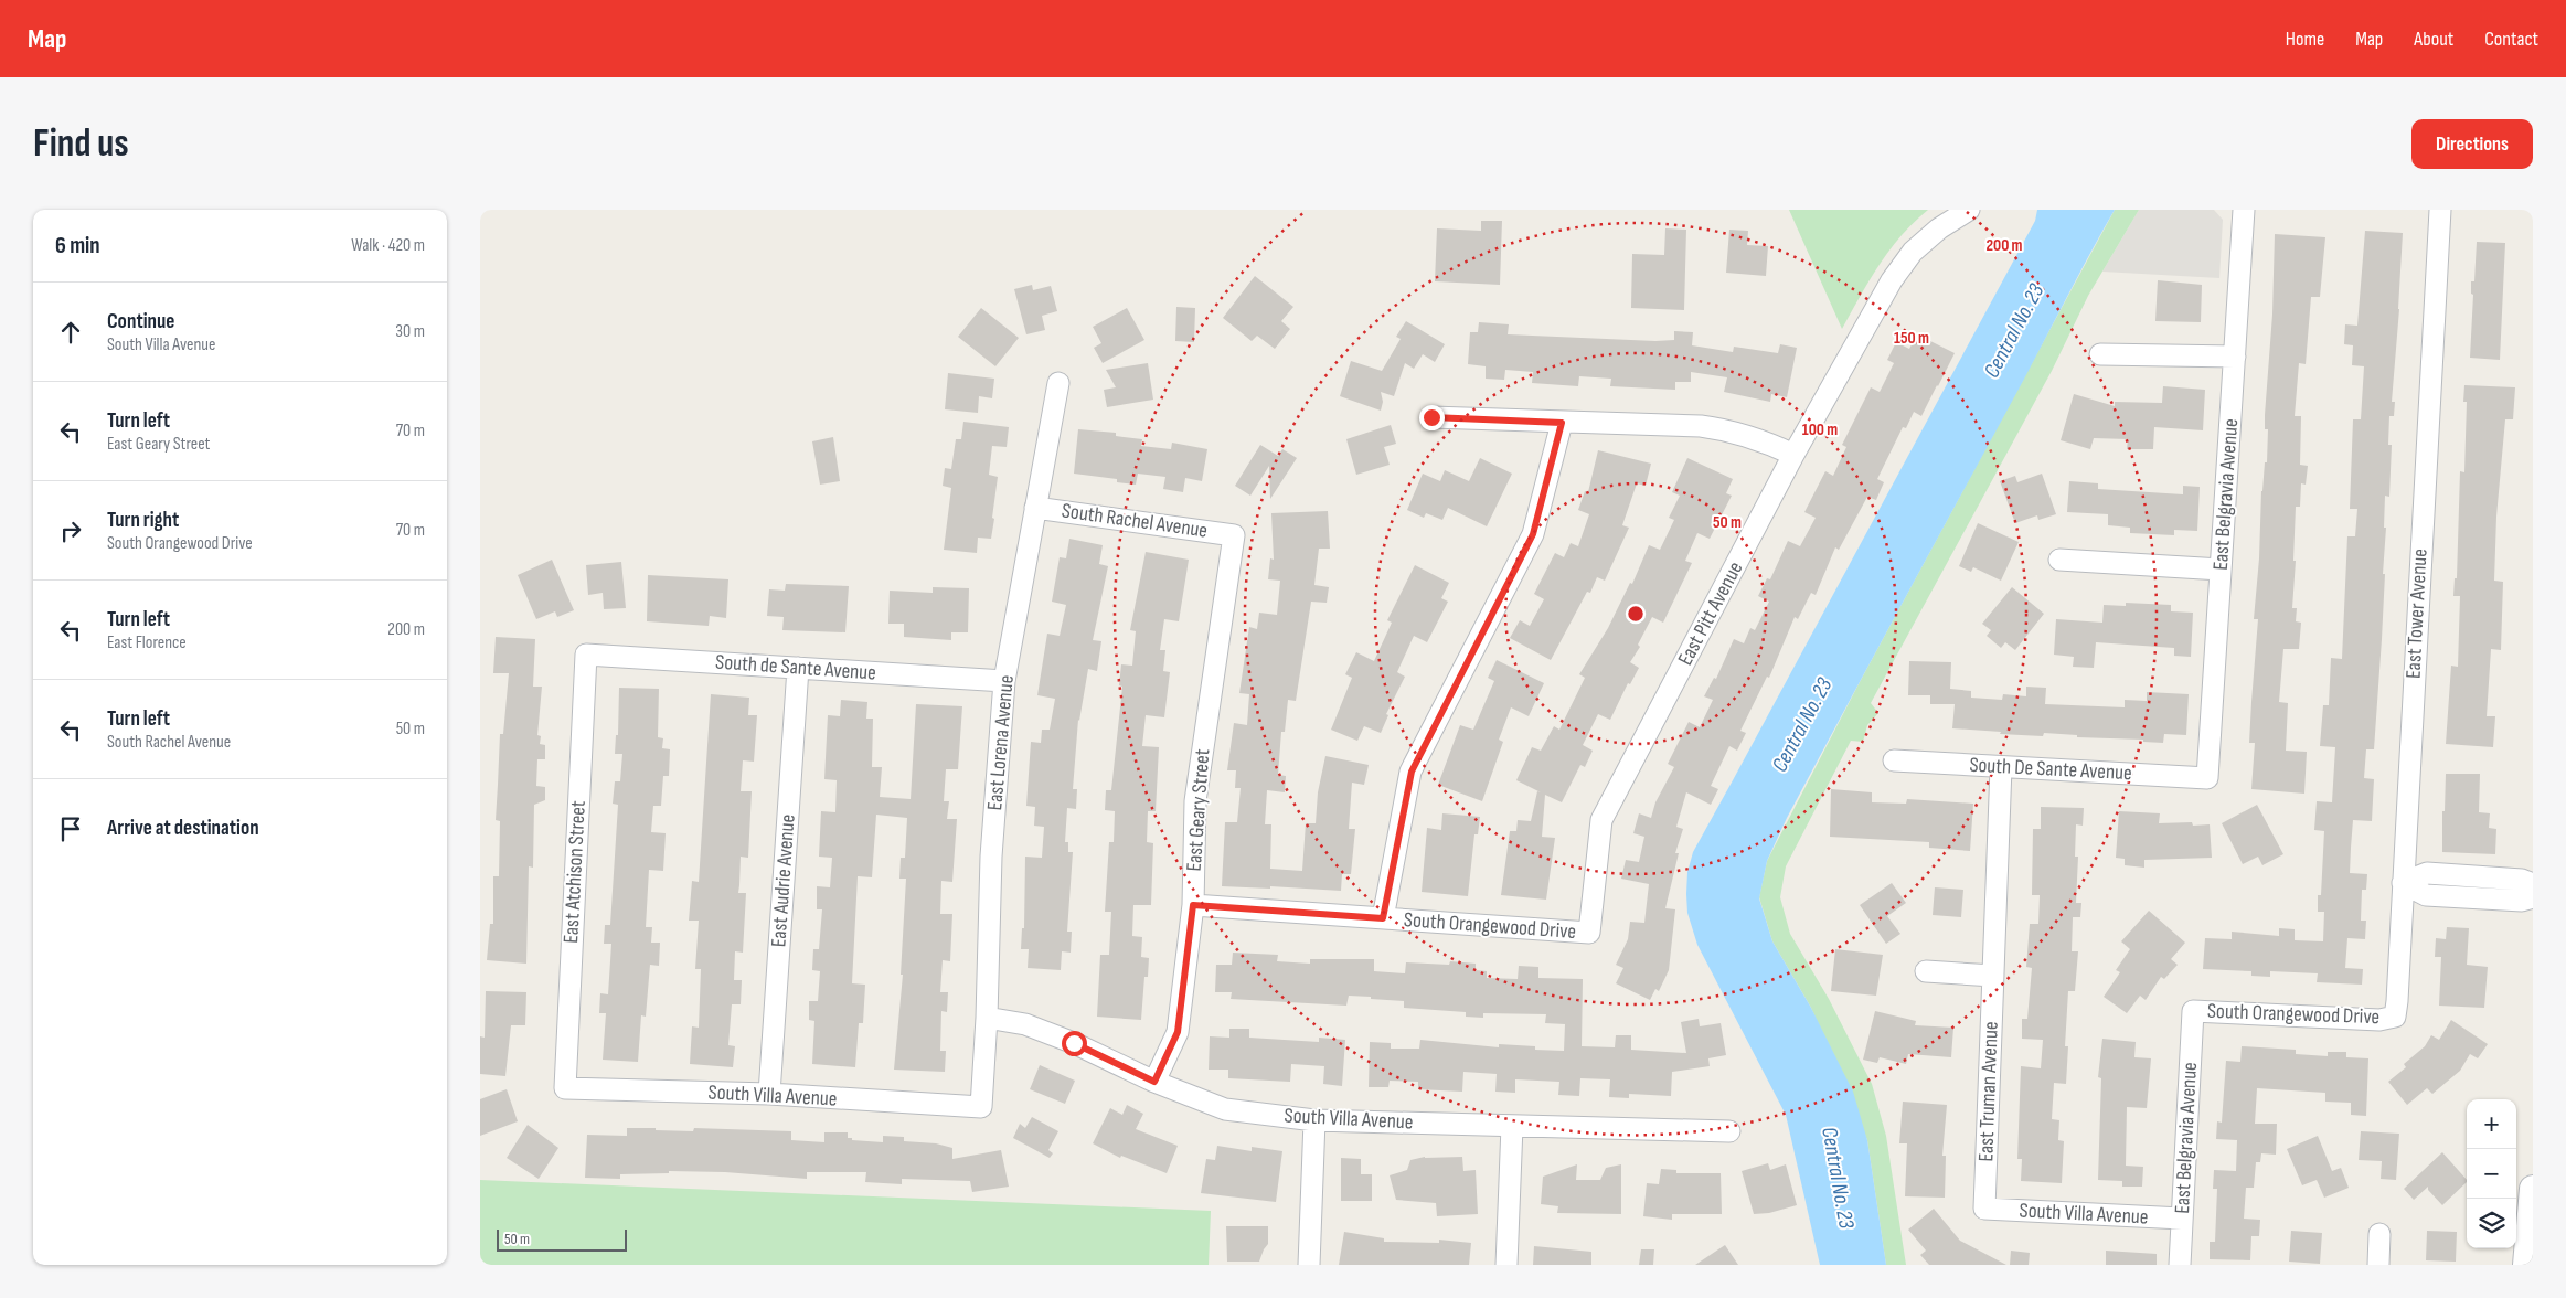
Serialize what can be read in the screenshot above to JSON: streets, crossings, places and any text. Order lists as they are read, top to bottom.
{
  "streets": {
    "street": [
      "East Belgravia Avenue",
      "South Rachel Avenue",
      "East Pitt Avenue",
      "East Tower Avenue",
      "South de Sante Avenue",
      "East Lorena Avenue",
      "South De Sante Avenue",
      "East Geary Street",
      "East Atchison Street",
      "East Audrie Avenue",
      "South Orangewood Drive",
      "East Truman Avenue",
      "South Villa Avenue"
    ]
  },
  "crossings": [
    ["East Belgravia Avenue", "South De Sante Avenue"],
    ["East Belgravia Avenue", "South Orangewood Drive"],
    ["East Belgravia Avenue", "South Villa Avenue"],
    ["South Rachel Avenue", "East Lorena Avenue"],
    ["South Rachel Avenue", "East Geary Street"],
    ["East Pitt Avenue", "South Orangewood Drive"],
    ["East Tower Avenue", "South Orangewood Drive"],
    ["South de Sante Avenue", "East Lorena Avenue"],
    ["South de Sante Avenue", "East Atchison Street"],
    ["South de Sante Avenue", "East Audrie Avenue"],
    ["East Lorena Avenue", "South Villa Avenue"],
    ["South De Sante Avenue", "East Truman Avenue"],
    ["East Geary Street", "South Orangewood Drive"],
    ["East Geary Street", "South Villa Avenue"],
    ["East Atchison Street", "South Villa Avenue"],
    ["East Audrie Avenue", "South Villa Avenue"],
    ["East Truman Avenue", "South Villa Avenue"]
  ],
  "water": ["Central No. 23"],
  "scale_bar": "50 m",
  "page": {
    "header": "Map",
    "nav": [
      "Home",
      "Map",
      "About",
      "Contact"
    ],
    "buttons": "Directions",
    "title": "Find us",
    "heading": ["6 min", "Walk · 420 m"],
    "list": [
      ["Continue", "South Villa Avenue", "30 m"],
      ["Turn left", "East Geary Street", "70 m"],
      ["Turn right", "South Orangewood Drive", "70 m"],
      ["Turn left", "East Florence", "200 m"],
      ["Turn left", "South Rachel Avenue", "50 m"],
      "Arrive at destination"
    ],
    "map_buttons": ["+", "−"],
    "scale": "50 m"
  },
  "rings": [
    "200 m",
    "150 m",
    "100 m",
    "50 m"
  ]
}
